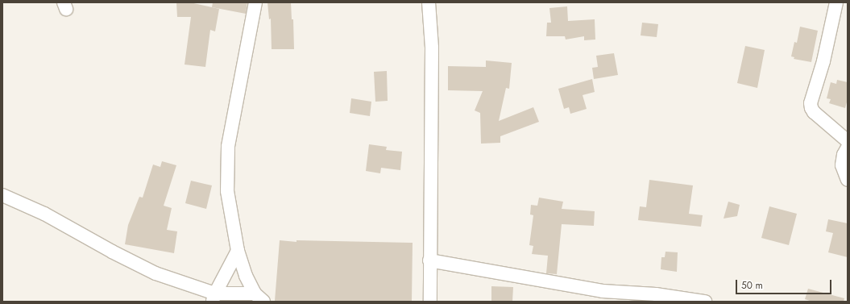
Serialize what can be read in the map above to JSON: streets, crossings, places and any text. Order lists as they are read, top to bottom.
{
  "scale_bar": "50 m"
}
